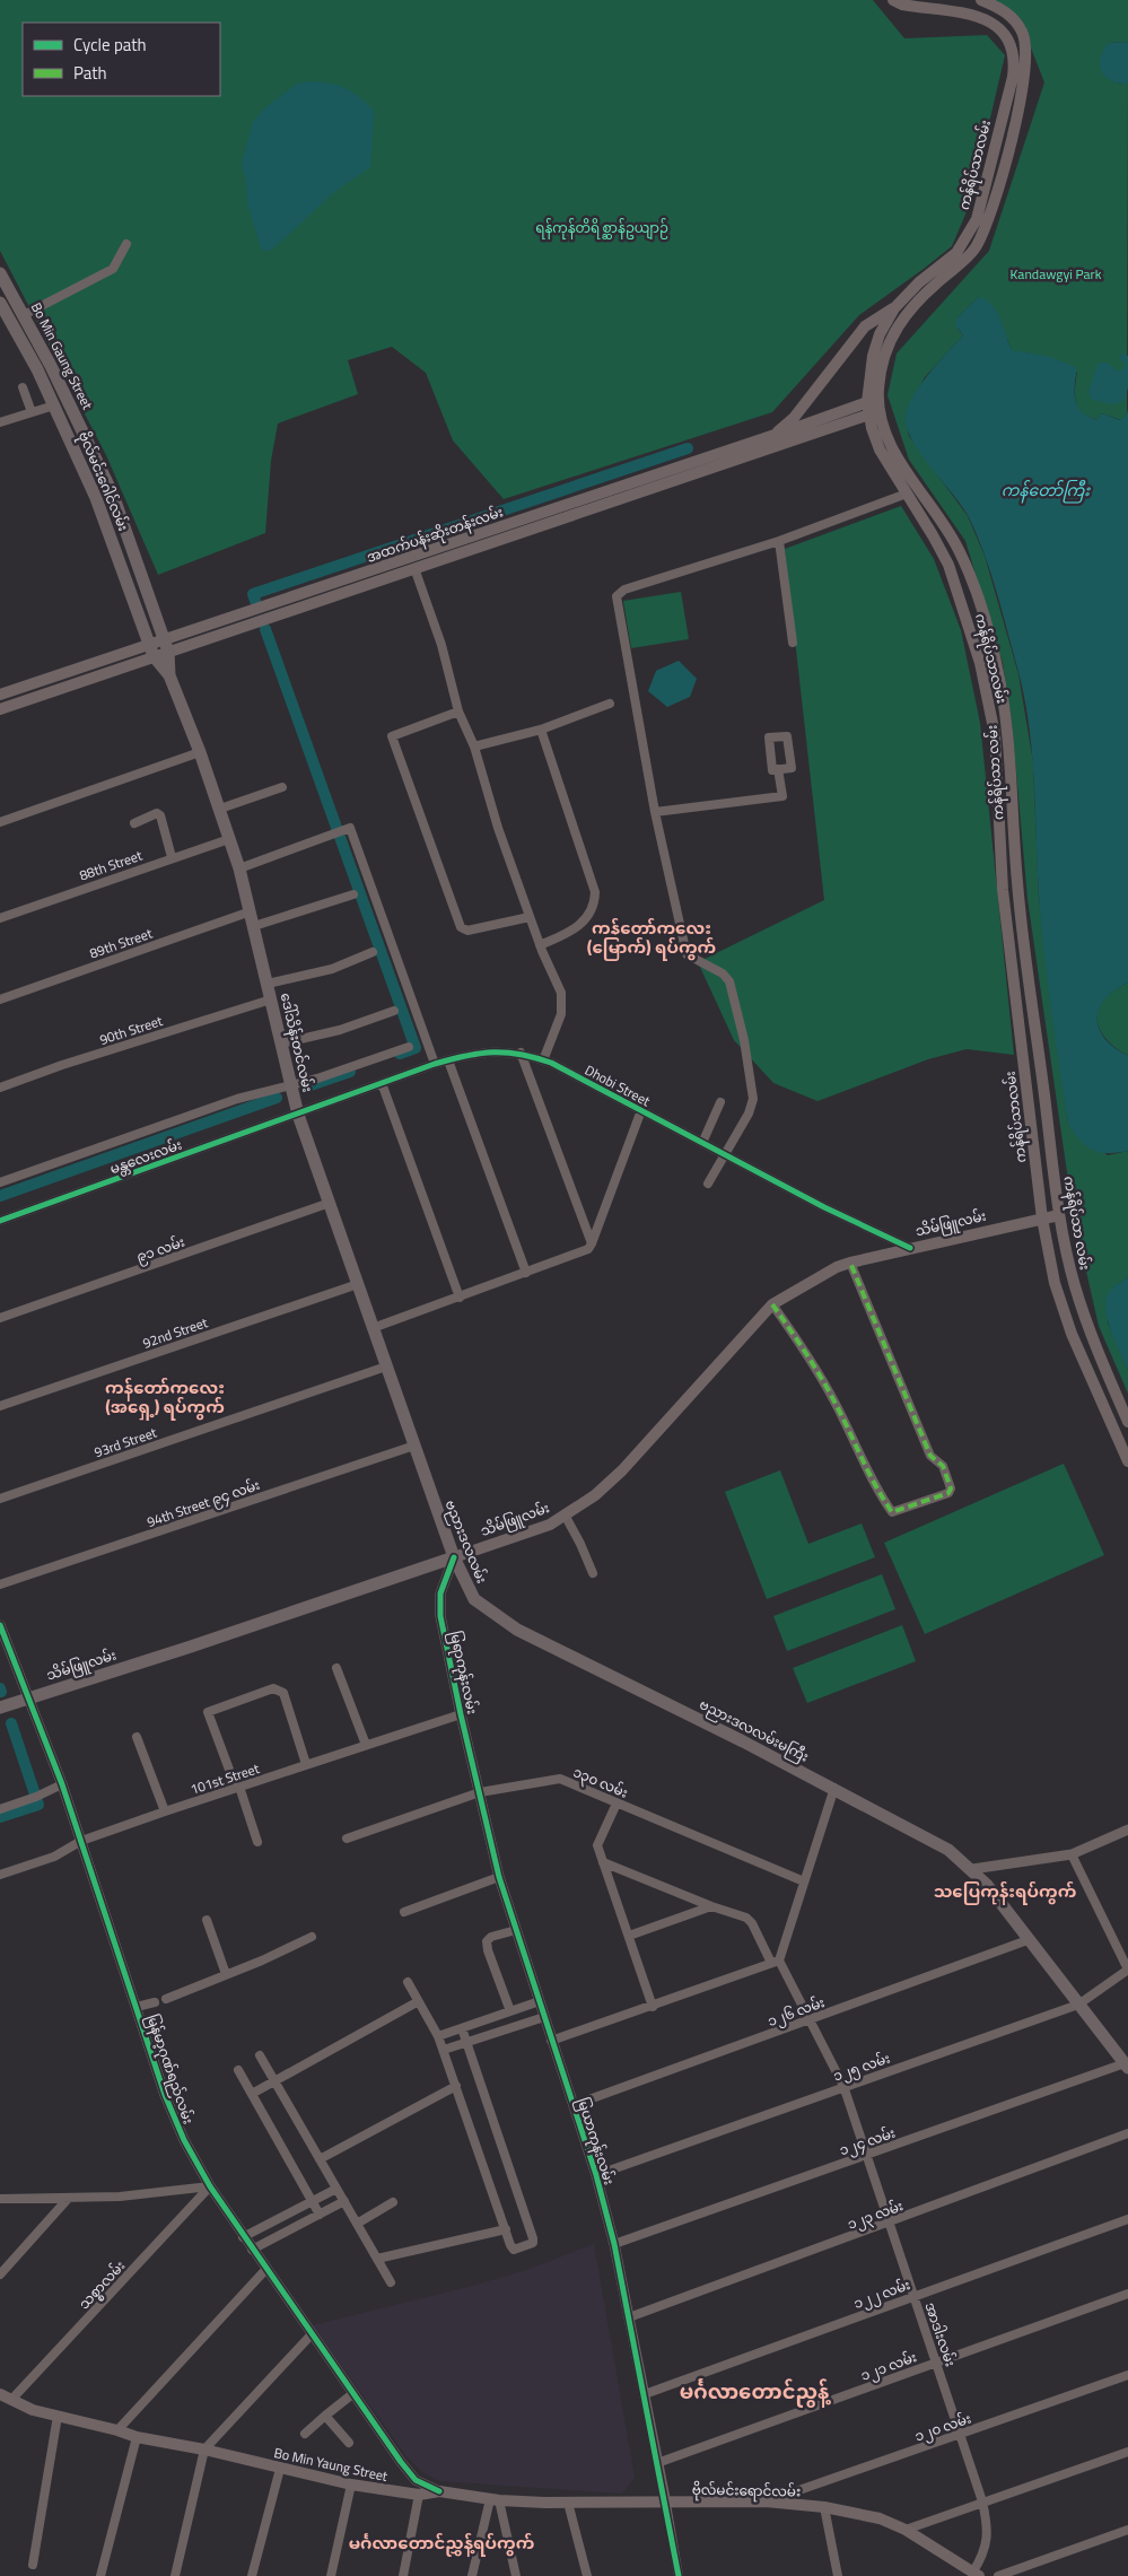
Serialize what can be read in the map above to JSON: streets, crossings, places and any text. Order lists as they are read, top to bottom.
{
  "streets": {
    "main road": [
      "ကန်ရိပ်သာလမ်း",
      "Bo Min Gaung Street",
      "ဗိုလ်မင်းဂေါင်လမ်း",
      "အထက်ပန်းဆိုးတန်းလမ်း",
      "ကန်ရိပ်သာ လမ်း",
      "ဒေါ်သိန်းတင်လမ်း",
      "သိမ်ဖြူလမ်း",
      "ဗညားဒလလမ်း",
      "ဗညားဒလလမ်းမကြီး",
      "Bo Min Yaung Street",
      "ဗိုလ်မင်းရောင်လမ်း"
    ],
    "street": [
      "88th Street",
      "89th Street",
      "90th Street",
      "Dhobi Street",
      "မန္တလေးလမ်း",
      "၉၁ လမ်း",
      "92nd Street",
      "93rd Street",
      "94th Street ၉၄ လမ်း",
      "မြရာကုန်းလမ်း",
      "101st Street",
      "၁၃၀ လမ်း",
      "၁၂၆ လမ်း",
      "၁၂၅ လမ်း",
      "မြန်မာ့ဂုဏ်ရည်လမ်း",
      "မြယာကုန်းလမ်း",
      "၁၂၄ လမ်း",
      "၁၂၃ လမ်း",
      "သစ္စာလမ်း",
      "၁၂၂ လမ်း",
      "အာဒါးလမ်း",
      "၁၂၁ လမ်း",
      "၁၂၀ လမ်း"
    ]
  },
  "crossings": [
    ["ကန်ရိပ်သာလမ်း", "အထက်ပန်းဆိုးတန်းလမ်း"],
    ["ကန်ရိပ်သာလမ်း", "ကန်ရိပ်သာ လမ်း"],
    ["ကန်ရိပ်သာလမ်း", "သိမ်ဖြူလမ်း"],
    ["Bo Min Gaung Street", "အထက်ပန်းဆိုးတန်းလမ်း"],
    ["ဗိုလ်မင်းဂေါင်လမ်း", "အထက်ပန်းဆိုးတန်းလမ်း"],
    ["ဗိုလ်မင်းဂေါင်လမ်း", "ဒေါ်သိန်းတင်လမ်း"],
    ["အထက်ပန်းဆိုးတန်းလမ်း", "ကန်ရိပ်သာ လမ်း"],
    ["ကန်ရိပ်သာ လမ်း", "သိမ်ဖြူလမ်း"],
    ["88th Street", "ဒေါ်သိန်းတင်လမ်း"],
    ["89th Street", "ဒေါ်သိန်းတင်လမ်း"],
    ["90th Street", "ဒေါ်သိန်းတင်လမ်း"],
    ["ဒေါ်သိန်းတင်လမ်း", "Dhobi Street"],
    ["ဒေါ်သိန်းတင်လမ်း", "မန္တလေးလမ်း"],
    ["ဒေါ်သိန်းတင်လမ်း", "၉၁ လမ်း"],
    ["ဒေါ်သိန်းတင်လမ်း", "92nd Street"],
    ["ဒေါ်သိန်းတင်လမ်း", "93rd Street"],
    ["ဒေါ်သိန်းတင်လမ်း", "94th Street ၉၄ လမ်း"],
    ["ဒေါ်သိန်းတင်လမ်း", "ဗညားဒလလမ်း"],
    ["Dhobi Street", "မန္တလေးလမ်း"],
    ["Dhobi Street", "သိမ်ဖြူလမ်း"],
    ["သိမ်ဖြူလမ်း", "ဗညားဒလလမ်း"],
    ["သိမ်ဖြူလမ်း", "မြရာကုန်းလမ်း"],
    ["သိမ်ဖြူလမ်း", "မြန်မာ့ဂုဏ်ရည်လမ်း"],
    ["94th Street ၉၄ လမ်း", "ဗညားဒလလမ်း"],
    ["ဗညားဒလလမ်း", "မြရာကုန်းလမ်း"],
    ["ဗညားဒလလမ်း", "ဗညားဒလလမ်းမကြီး"],
    ["မြရာကုန်းလမ်း", "101st Street"],
    ["မြရာကုန်းလမ်း", "၁၃၀ လမ်း"],
    ["မြရာကုန်းလမ်း", "မြယာကုန်းလမ်း"],
    ["101st Street", "မြန်မာ့ဂုဏ်ရည်လမ်း"],
    ["၁၃၀ လမ်း", "မြယာကုန်းလမ်း"],
    ["၁၂၆ လမ်း", "မြယာကုန်းလမ်း"],
    ["၁၂၆ လမ်း", "အာဒါးလမ်း"],
    ["၁၂၅ လမ်း", "မြယာကုန်းလမ်း"],
    ["၁၂၅ လမ်း", "အာဒါးလမ်း"],
    ["မြန်မာ့ဂုဏ်ရည်လမ်း", "သစ္စာလမ်း"],
    ["မြန်မာ့ဂုဏ်ရည်လမ်း", "Bo Min Yaung Street"],
    ["မြယာကုန်းလမ်း", "၁၂၄ လမ်း"],
    ["မြယာကုန်းလမ်း", "၁၂၃ လမ်း"],
    ["မြယာကုန်းလမ်း", "၁၂၂ လမ်း"],
    ["မြယာကုန်းလမ်း", "၁၂၁ လမ်း"],
    ["မြယာကုန်းလမ်း", "Bo Min Yaung Street"],
    ["မြယာကုန်းလမ်း", "ဗိုလ်မင်းရောင်လမ်း"],
    ["၁၂၄ လမ်း", "အာဒါးလမ်း"],
    ["၁၂၃ လမ်း", "အာဒါးလမ်း"],
    ["သစ္စာလမ်း", "Bo Min Yaung Street"],
    ["၁၂၂ လမ်း", "အာဒါးလမ်း"],
    ["အာဒါးလမ်း", "၁၂၁ လမ်း"],
    ["အာဒါးလမ်း", "၁၂၀ လမ်း"],
    ["အာဒါးလမ်း", "ဗိုလ်မင်းရောင်လမ်း"],
    ["၁၂၀ လမ်း", "ဗိုလ်မင်းရောင်လမ်း"],
    ["Bo Min Yaung Street", "ဗိုလ်မင်းရောင်လမ်း"]
  ],
  "districts": [
    "ကန်တော်ကလေး (မြောက်) ရပ်ကွက်",
    "ကန်တော်ကလေး (အရှေ့) ရပ်ကွက်",
    "သပြေကုန်းရပ်ကွက်",
    "မင်္ဂလာ‌တောင်ညွန့်",
    "မင်္ဂလာတောင်ညွှန့်ရပ်ကွက်"
  ],
  "water": ["ကန်တော်ကြီး"],
  "parks": ["ရန်ကုန်တိရိစ္ဆာန်ဥယျာဉ်", "Kandawgyi Park"],
  "legend": ["Cycle path", "Path"]
}
